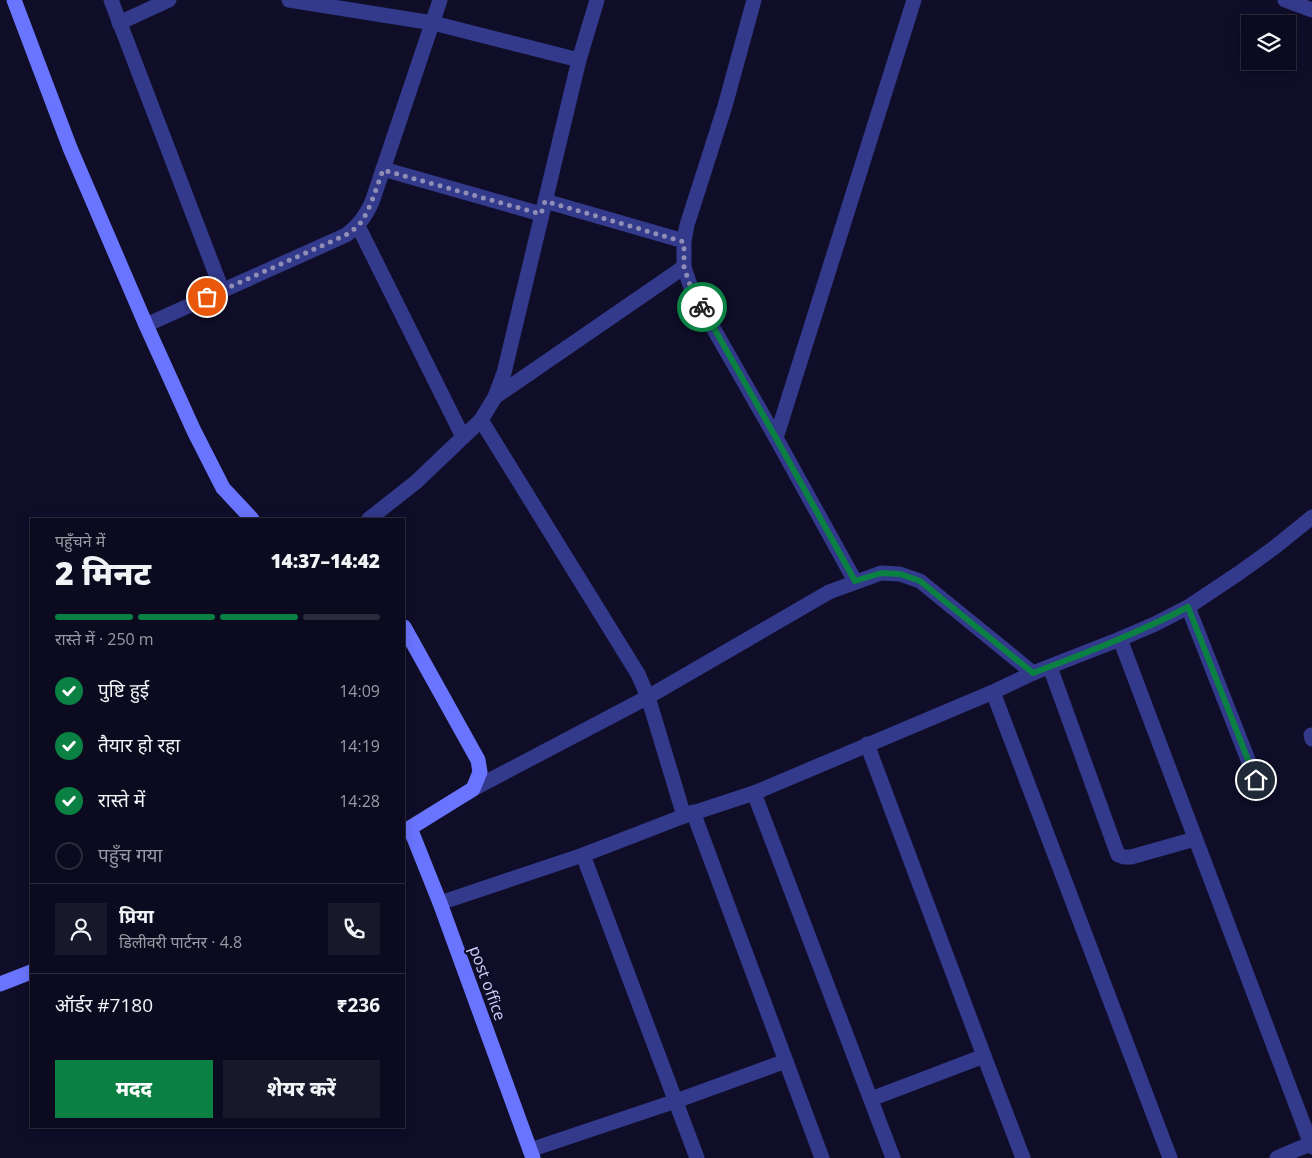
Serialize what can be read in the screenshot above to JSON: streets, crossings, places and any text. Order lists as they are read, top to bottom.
{
  "streets": {
    "street": ["post office"]
  },
  "page": {
    "heading": ["2 मिनट", "पहुँचने में", "14:37–14:42"],
    "panel": [
      "प्रिया",
      "डिलीवरी पार्टनर · 4.8",
      "ऑर्डर #7180",
      "₹236"
    ],
    "bar": "रास्ते में · 250 m",
    "list": [
      ["पुष्टि हुई", "14:09"],
      ["तैयार हो रहा", "14:19"],
      ["रास्ते में", "14:28"],
      "पहुँच गया"
    ],
    "buttons": ["मदद", "शेयर करें"]
  }
}
